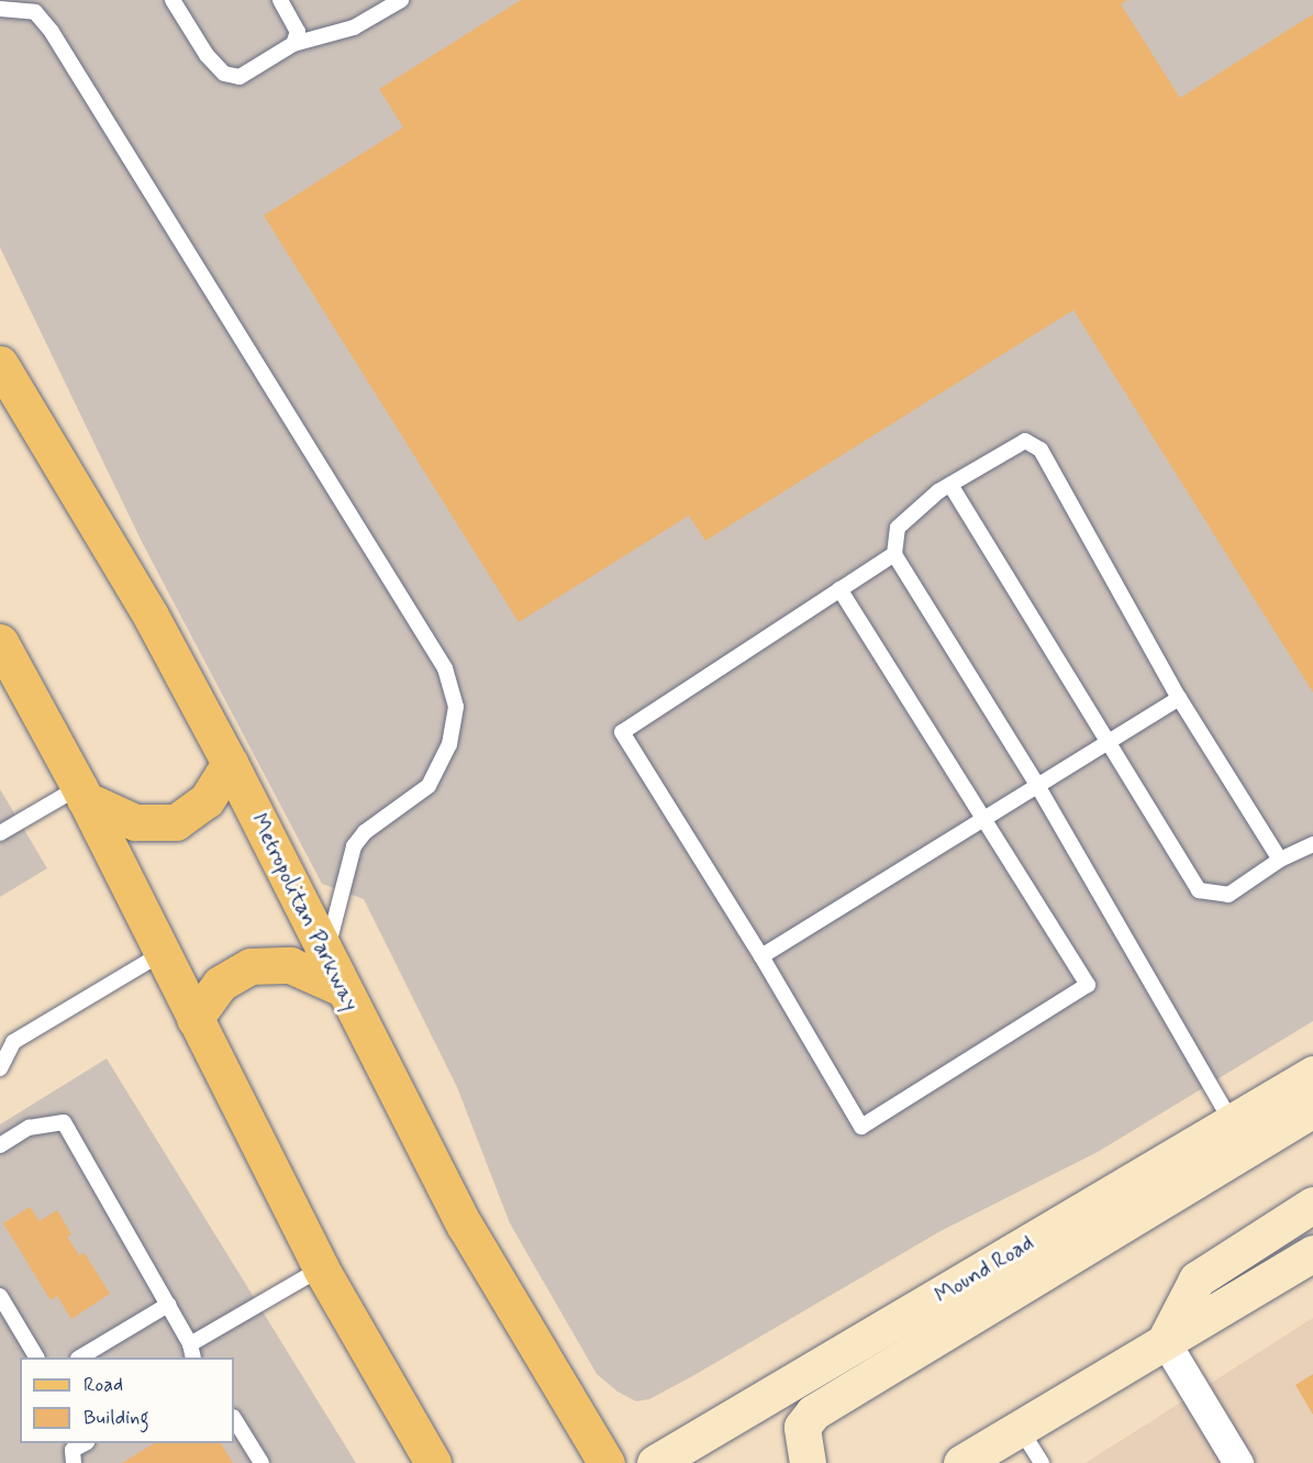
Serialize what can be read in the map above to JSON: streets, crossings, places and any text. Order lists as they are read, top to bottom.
{
  "streets": {
    "main road": ["Metropolitan Parkway", "Mound Road"]
  },
  "legend": ["Road", "Building"]
}
